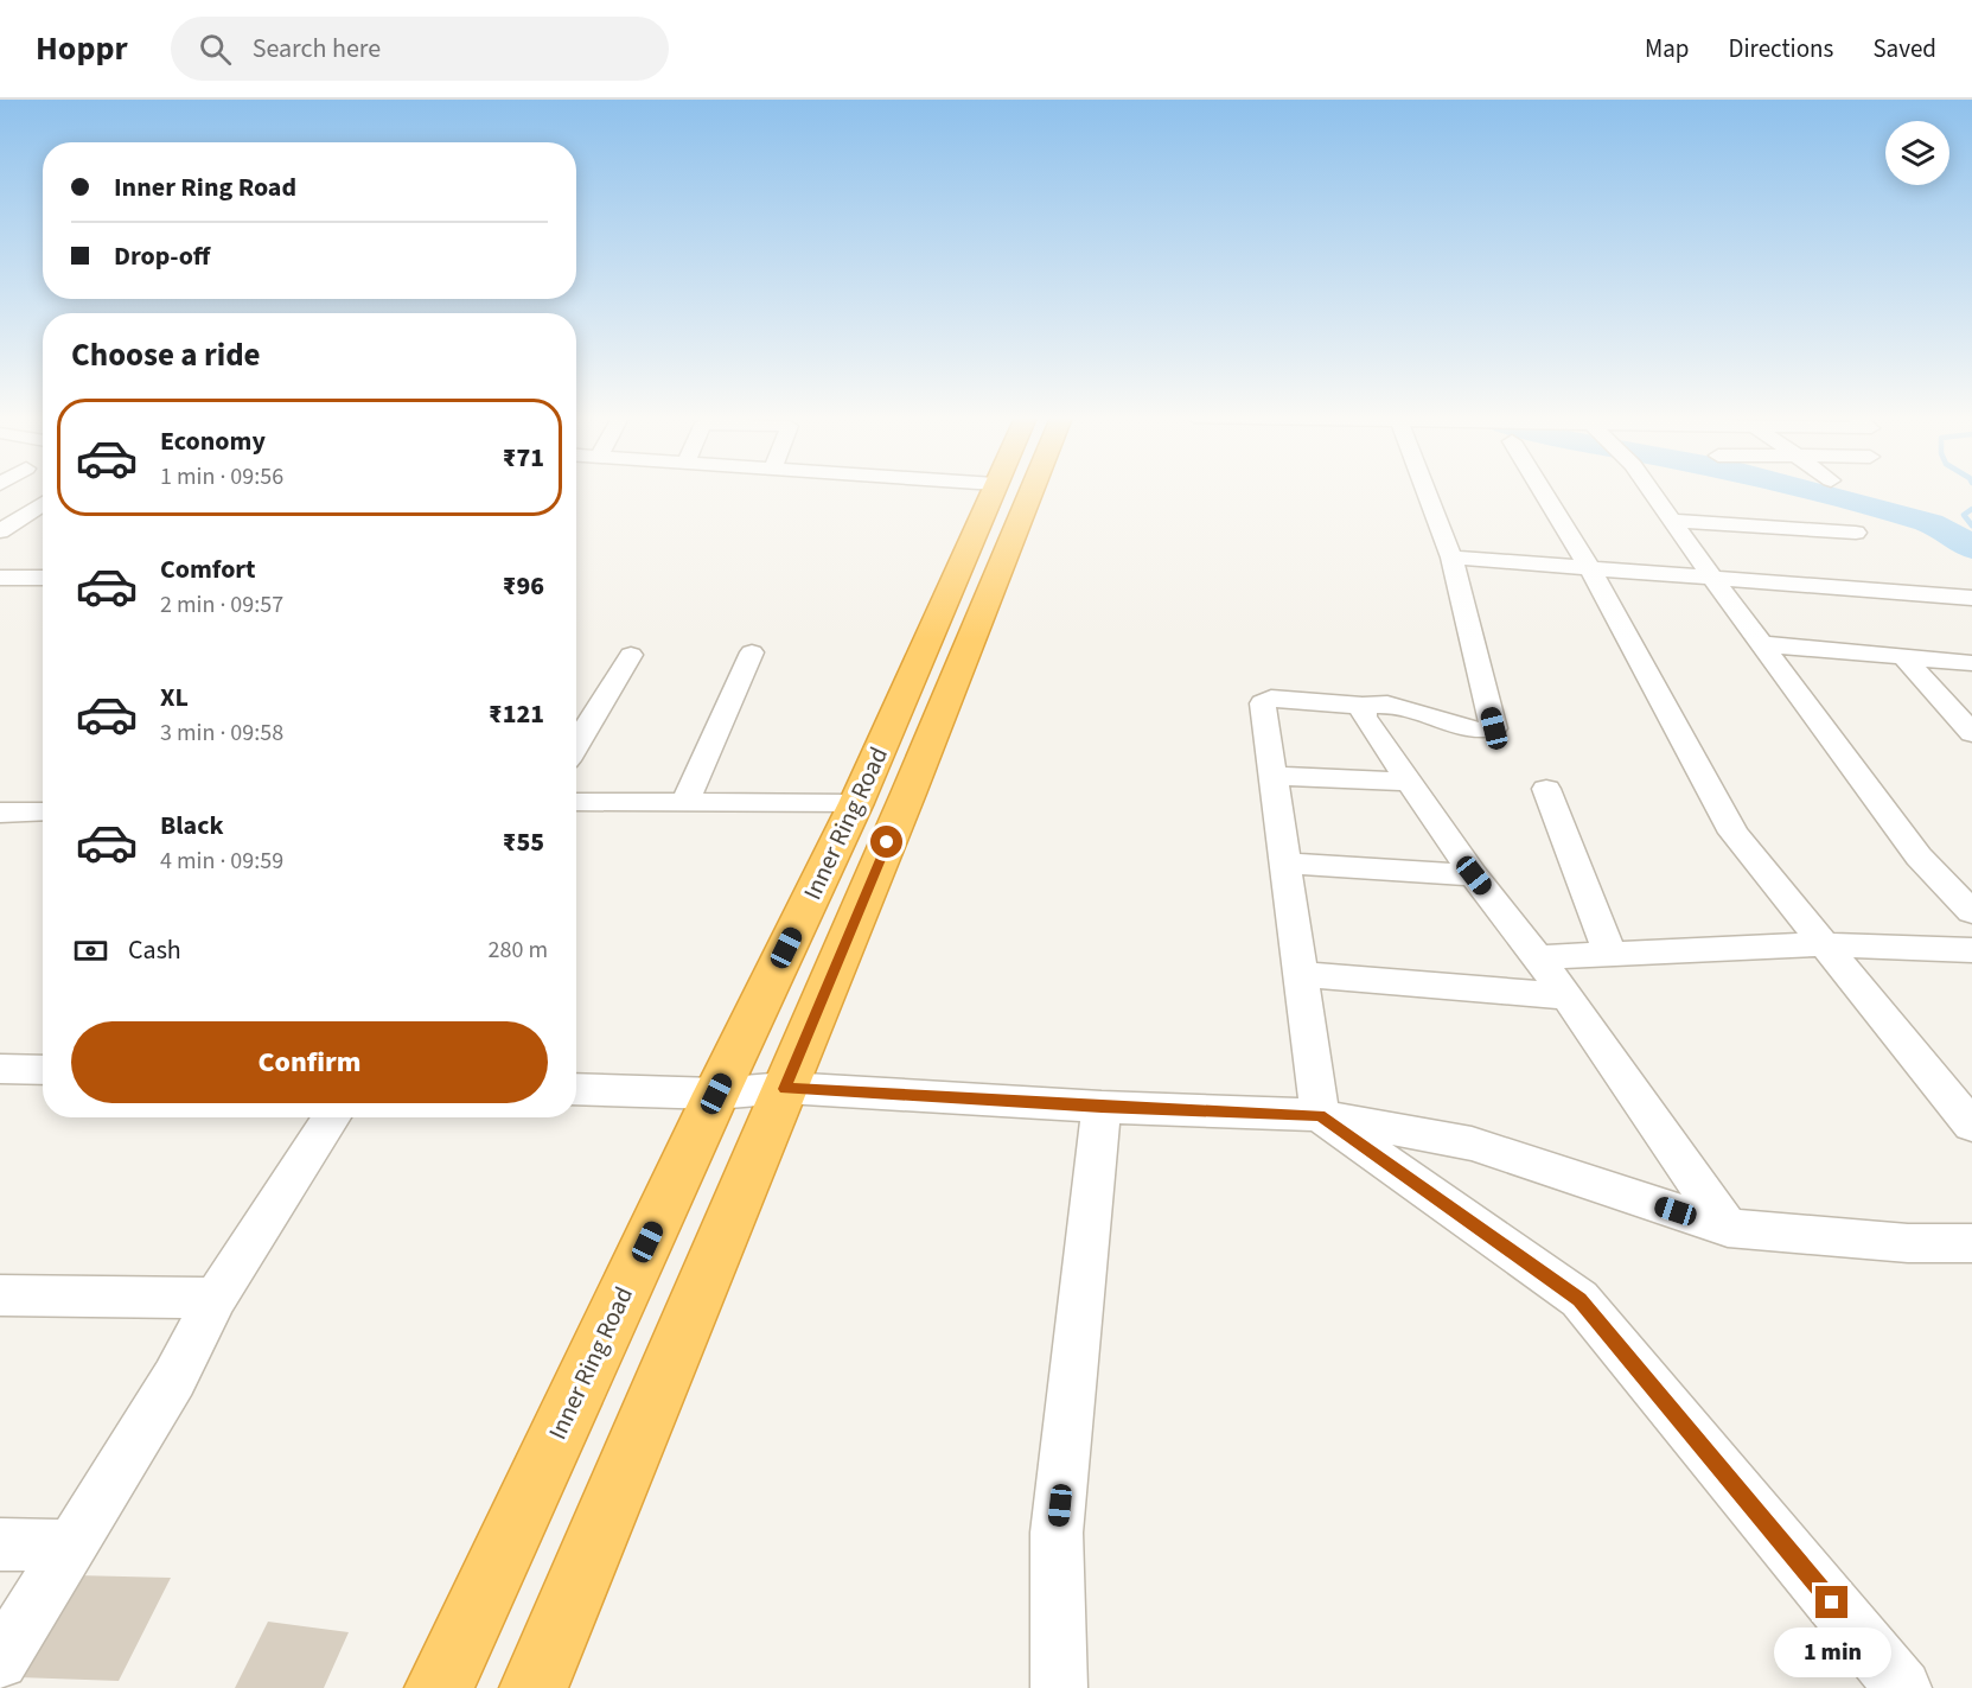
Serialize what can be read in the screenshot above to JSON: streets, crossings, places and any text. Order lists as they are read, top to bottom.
{
  "streets": {
    "highway": ["Inner Ring Road"]
  },
  "page": {
    "header": "Hoppr",
    "search": "Search here",
    "nav": ["Map", "Directions", "Saved"],
    "banner": ["Inner Ring Road", "Drop-off"],
    "heading": "Choose a ride",
    "list": [
      {
        "name": "Economy",
        "note": "1 min · 09:56",
        "value": "₹71"
      },
      {
        "name": "Comfort",
        "note": "2 min · 09:57",
        "value": "₹96"
      },
      {
        "name": "XL",
        "note": "3 min · 09:58",
        "value": "₹121"
      },
      {
        "name": "Black",
        "note": "4 min · 09:59",
        "value": "₹55"
      }
    ],
    "pay": ["Cash", "280 m"],
    "buttons": "Confirm",
    "bubble": "1 min"
  }
}
